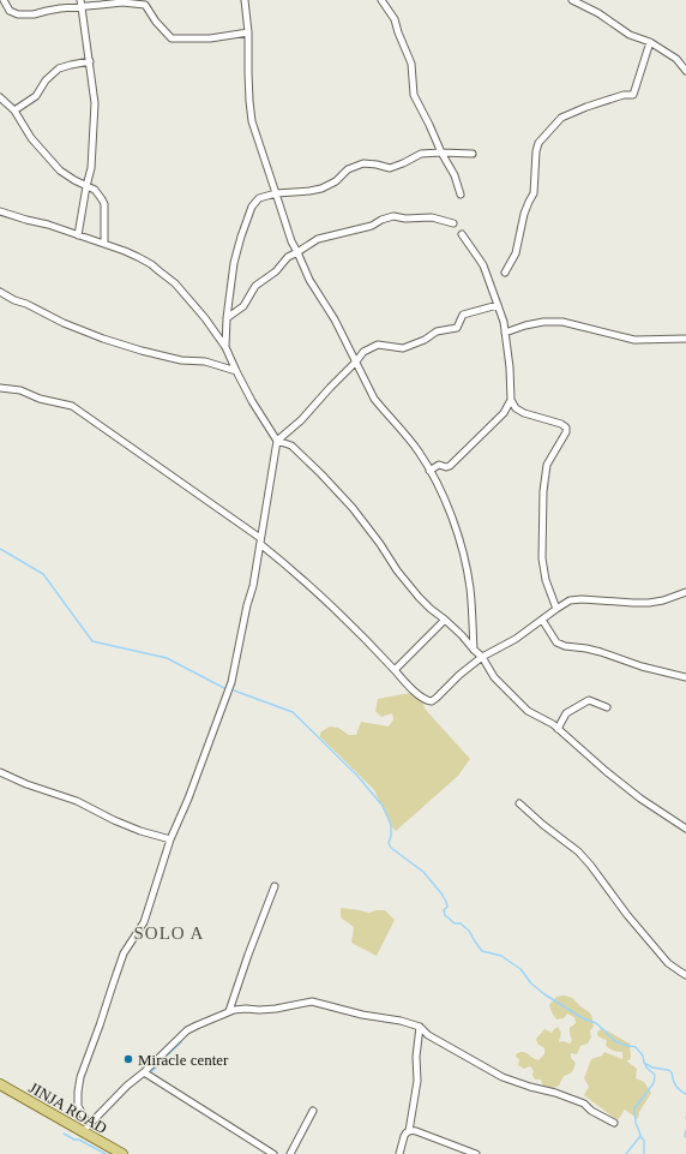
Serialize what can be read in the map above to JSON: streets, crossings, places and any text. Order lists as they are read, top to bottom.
{
  "streets": {
    "main road": ["JINJA ROAD"]
  },
  "districts": ["SOLO A"],
  "places": ["Miracle center"]
}
